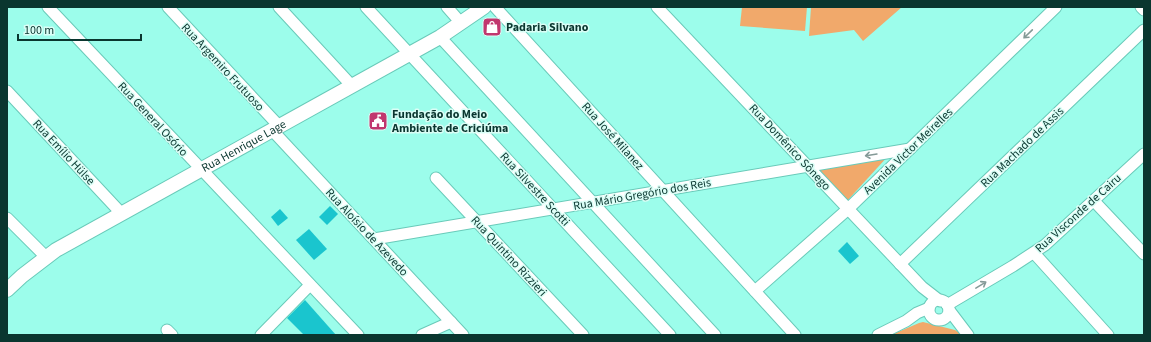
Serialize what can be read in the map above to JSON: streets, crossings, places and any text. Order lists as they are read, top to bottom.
{
  "streets": {
    "main road": ["Rua Henrique Lage"],
    "street": [
      "Rua Argemiro Frutuoso",
      "Rua General Osório",
      "Rua José Milanez",
      "Rua Domênico Sônego",
      "Rua Machado de Assis",
      "Avenida Victor Meirelles",
      "Rua Emílio Hülse",
      "Rua Silvestre Scotti",
      "Rua Mário Gregório dos Reis",
      "Rua Visconde de Cairu",
      "Rua Aloísio de Azevedo",
      "Rua Quintino Rizzieri"
    ]
  },
  "crossings": [
    ["Rua Argemiro Frutuoso", "Rua Henrique Lage"],
    ["Rua Argemiro Frutuoso", "Rua Aloísio de Azevedo"],
    ["Rua General Osório", "Rua Henrique Lage"],
    ["Rua José Milanez", "Avenida Victor Meirelles"],
    ["Rua José Milanez", "Rua Mário Gregório dos Reis"],
    ["Rua Henrique Lage", "Rua Emílio Hülse"],
    ["Rua Henrique Lage", "Rua Silvestre Scotti"],
    ["Rua Henrique Lage", "Rua Aloísio de Azevedo"],
    ["Rua Domênico Sônego", "Rua Machado de Assis"],
    ["Rua Domênico Sônego", "Avenida Victor Meirelles"],
    ["Rua Domênico Sônego", "Rua Mário Gregório dos Reis"],
    ["Rua Domênico Sônego", "Rua Visconde de Cairu"],
    ["Avenida Victor Meirelles", "Rua Mário Gregório dos Reis"],
    ["Rua Silvestre Scotti", "Rua Mário Gregório dos Reis"],
    ["Rua Mário Gregório dos Reis", "Rua Aloísio de Azevedo"],
    ["Rua Mário Gregório dos Reis", "Rua Quintino Rizzieri"]
  ],
  "one_way": ["Avenida Victor Meirelles", "Rua Visconde de Cairu"],
  "places": {
    "shop": ["Padaria Silvano"],
    "public building": ["Fundação do Meio Ambiente de Criciúma"]
  },
  "scale_bar": "100 m"
}
